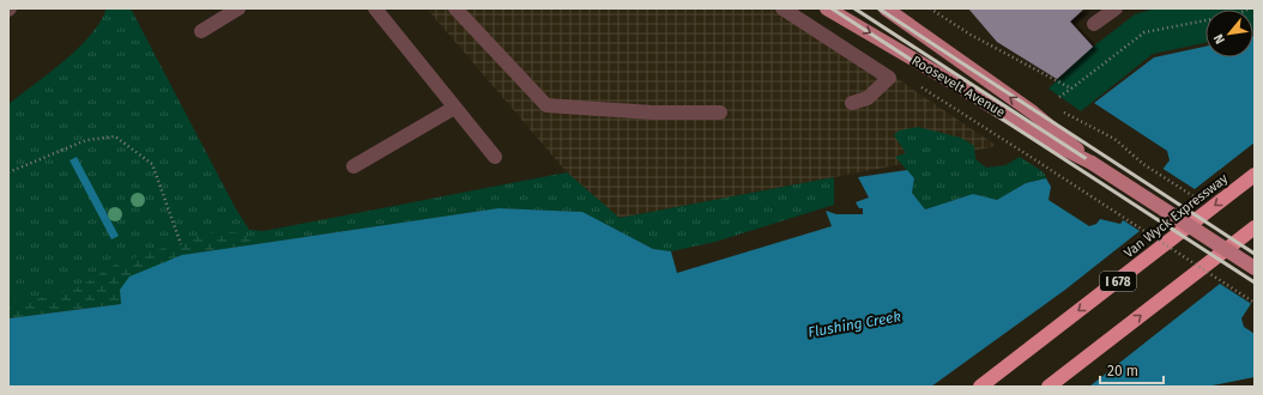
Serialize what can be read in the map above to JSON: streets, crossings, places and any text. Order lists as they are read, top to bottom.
{
  "streets": {
    "highway": ["Van Wyck Expressway", "I 678"],
    "main road": ["Roosevelt Avenue"]
  },
  "water": ["Flushing Creek"],
  "scale_bar": "20 m",
  "north": "bottom left"
}
